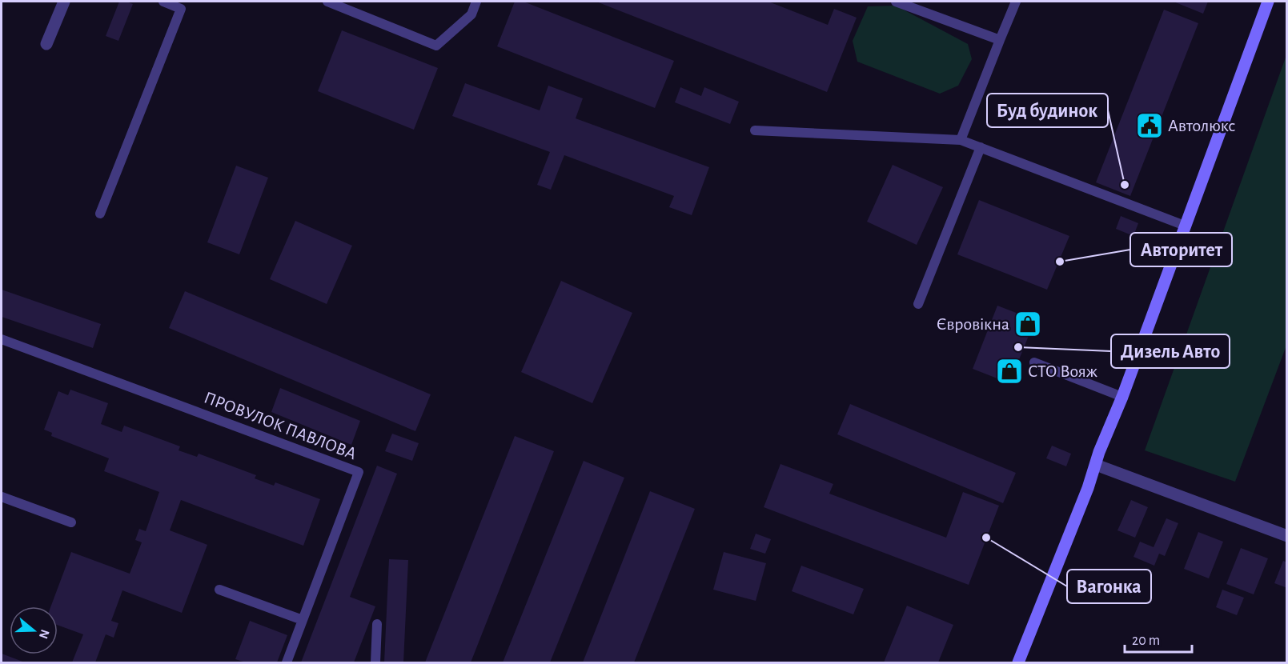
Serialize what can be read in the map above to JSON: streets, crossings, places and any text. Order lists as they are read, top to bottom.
{
  "streets": {
    "lane": ["ПРОВУЛОК ПАВЛОВА"]
  },
  "places": {
    "public building": ["Автолюкс"],
    "other": [
      "Буд будинок",
      "Авторитет",
      "Дизель Авто",
      "Вагонка"
    ],
    "shop": ["Євровікна", "СТО Вояж"]
  },
  "scale_bar": "20 m",
  "north": "right"
}
